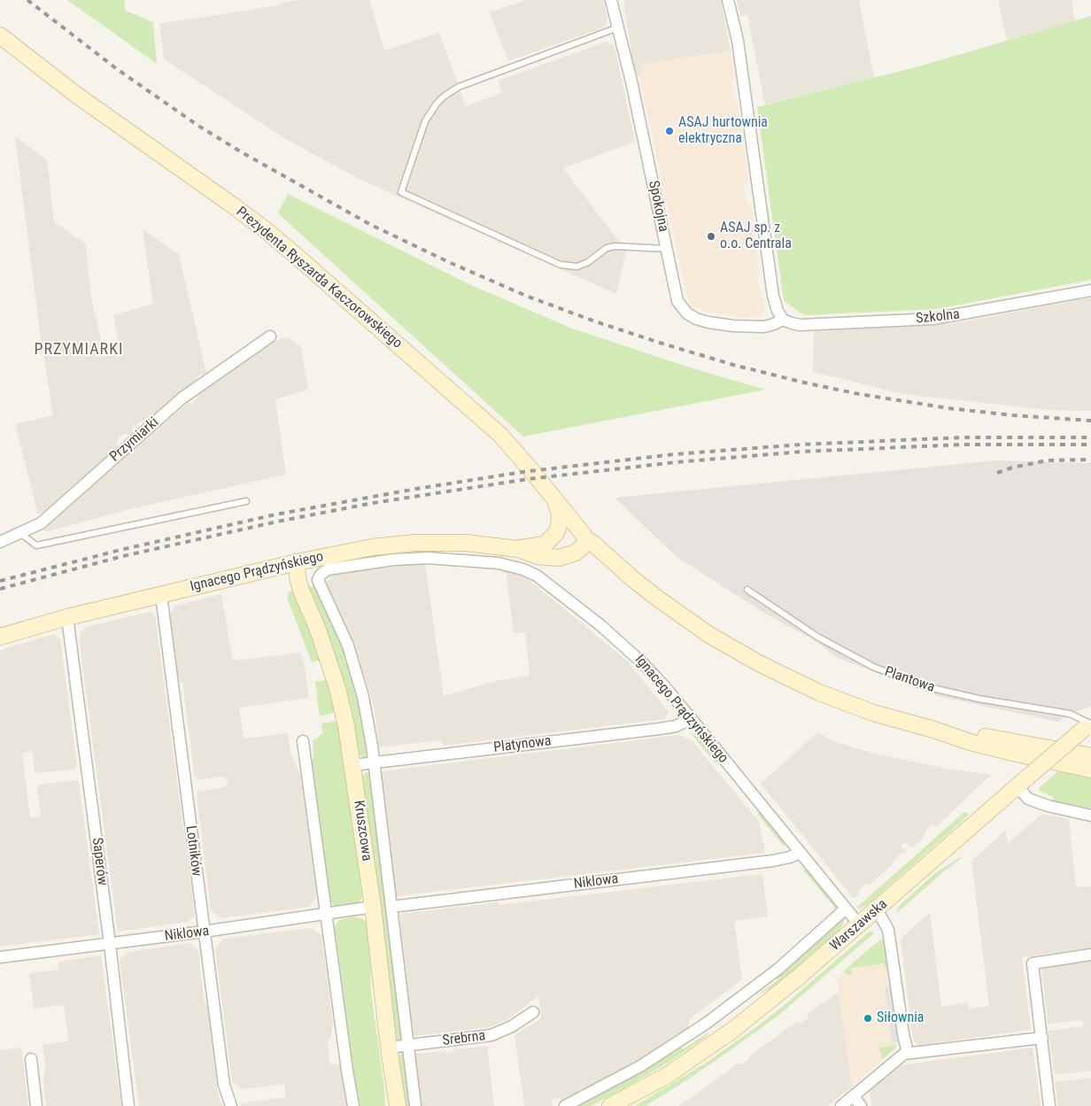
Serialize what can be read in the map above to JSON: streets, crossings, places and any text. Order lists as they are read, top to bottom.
{
  "streets": {
    "main road": [
      "Prezydenta Ryszarda Kaczorowskiego",
      "Ignacego Prądzyńskiego",
      "Kruszcowa",
      "Warszawska"
    ],
    "street": [
      "Spokojna",
      "Szkolna",
      "Przymiarki",
      "Platynowa",
      "Lotników",
      "Saperów",
      "Niklowa",
      "Srebrna"
    ],
    "lane": ["Plantowa"]
  },
  "crossings": [
    ["Spokojna", "Szkolna"],
    ["Prezydenta Ryszarda Kaczorowskiego", "Ignacego Prądzyńskiego"],
    ["Ignacego Prądzyńskiego", "Platynowa"],
    ["Ignacego Prądzyńskiego", "Kruszcowa"],
    ["Ignacego Prądzyńskiego", "Lotników"],
    ["Ignacego Prądzyńskiego", "Saperów"],
    ["Ignacego Prądzyńskiego", "Niklowa"],
    ["Ignacego Prądzyńskiego", "Warszawska"],
    ["Plantowa", "Warszawska"],
    ["Platynowa", "Kruszcowa"],
    ["Kruszcowa", "Niklowa"],
    ["Kruszcowa", "Srebrna"],
    ["Lotników", "Niklowa"],
    ["Saperów", "Niklowa"]
  ],
  "districts": ["PRZYMIARKI"],
  "places": ["ASAJ hurtownia elektryczna", "ASAJ sp. z o.o. Centrala", "Siłownia"]
}
